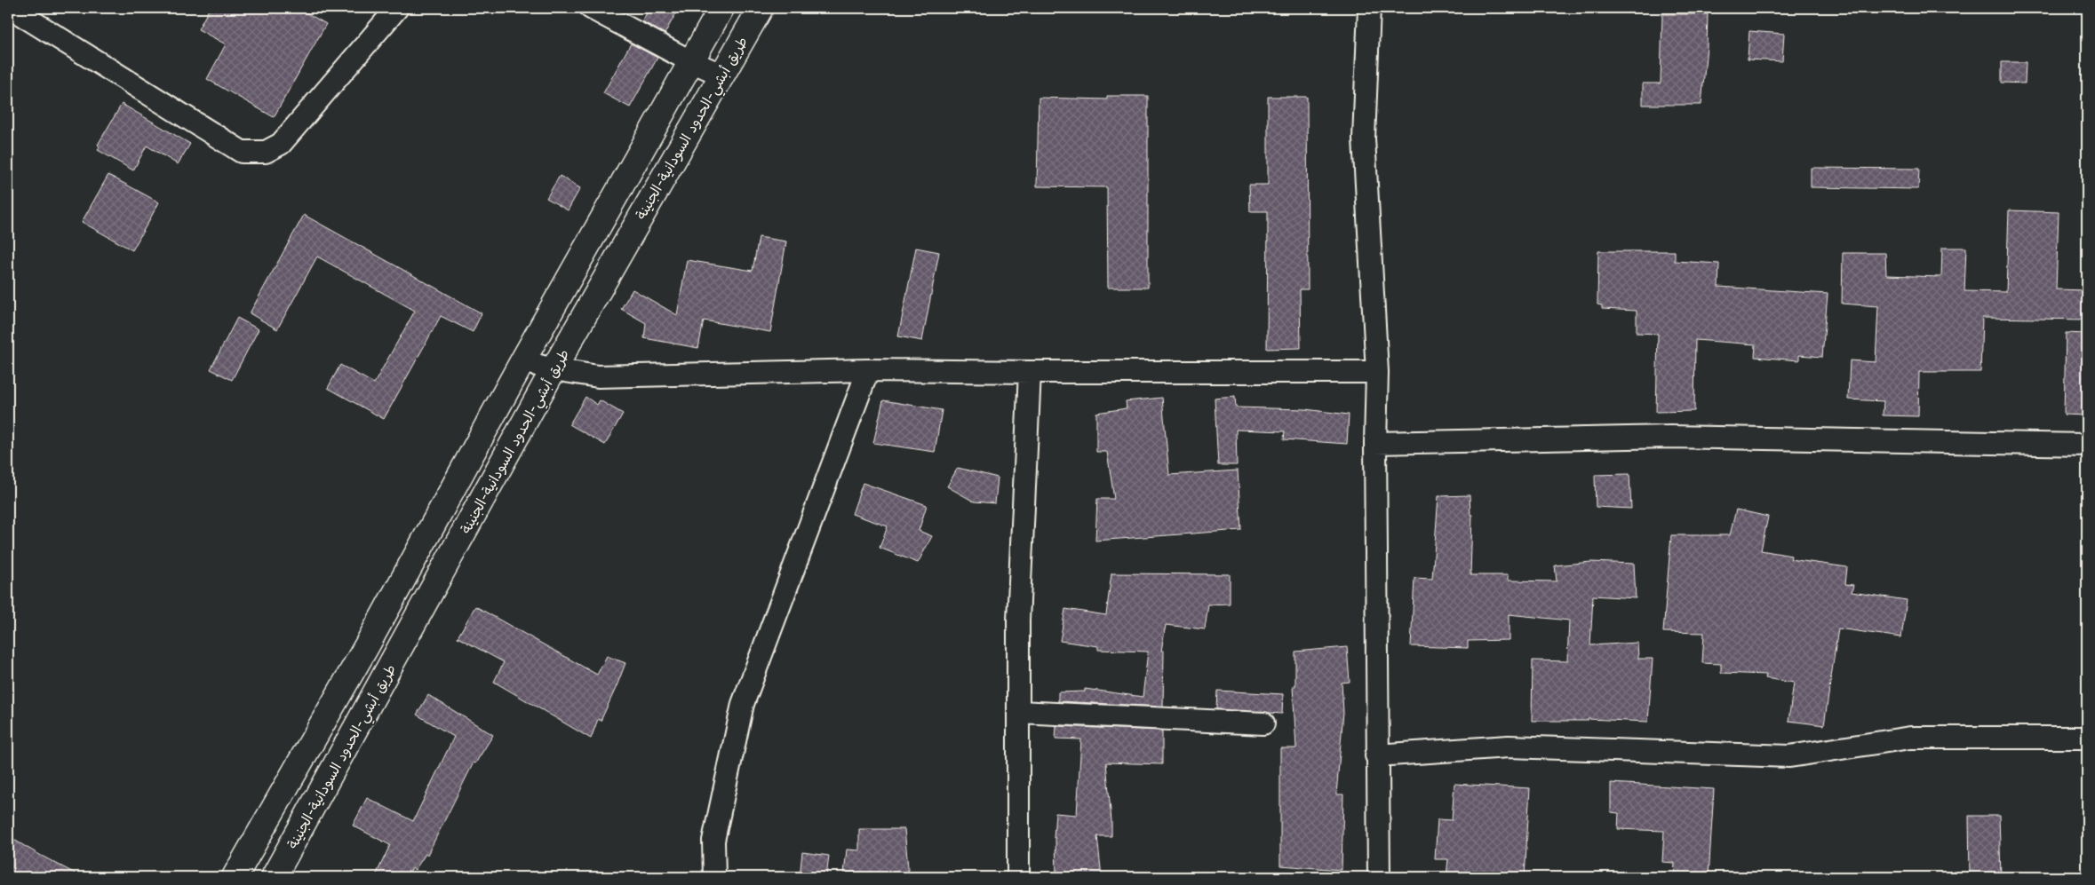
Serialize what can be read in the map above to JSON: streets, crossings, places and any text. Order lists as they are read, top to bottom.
{
  "streets": {
    "highway": ["طريق أبشي-الحدود السودانية-الجنينة"]
  }
}
